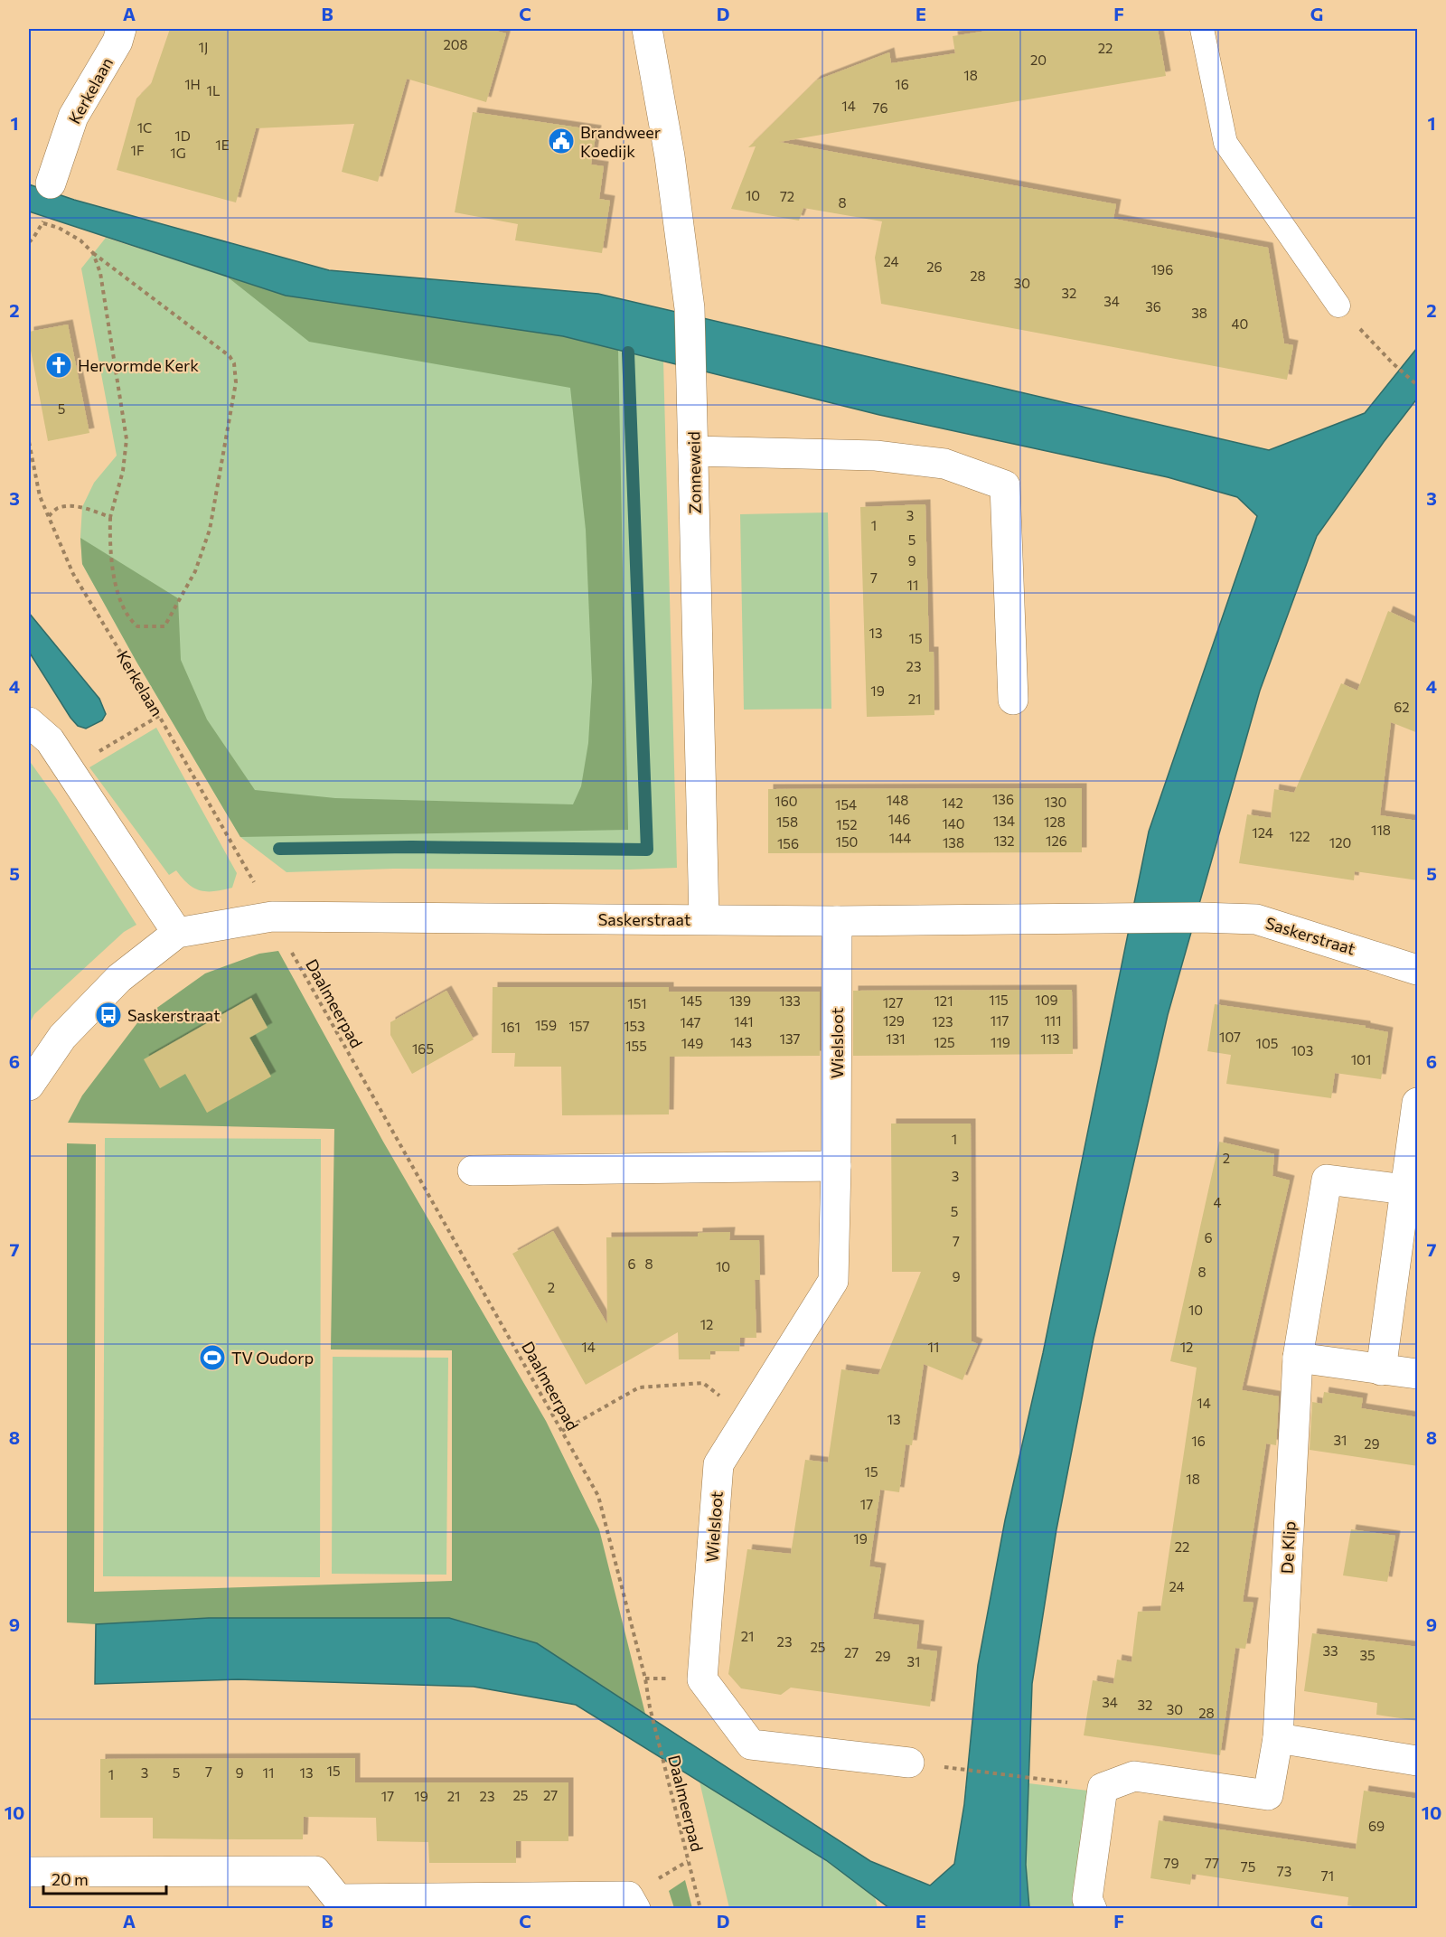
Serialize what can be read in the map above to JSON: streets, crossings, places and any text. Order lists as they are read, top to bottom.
{
  "streets": {
    "street": [
      "Kerkelaan",
      "Zonneweid",
      "Saskerstraat",
      "Wielsloot",
      "De Klip"
    ],
    "path": ["Daalmeerpad"]
  },
  "crossings": [
    ["Kerkelaan", "Saskerstraat"],
    ["Kerkelaan", "Daalmeerpad"],
    ["Zonneweid", "Saskerstraat"],
    ["Saskerstraat", "Daalmeerpad"],
    ["Saskerstraat", "Wielsloot"]
  ],
  "places": {
    "public building": ["Brandweer Koedijk"],
    "church": ["Hervormde Kerk"],
    "bus stop": ["Saskerstraat"],
    "sports": ["TV Oudorp"]
  },
  "house_numbers": [
    "208",
    "1J",
    "22",
    "20",
    "18",
    "1H",
    "16",
    "1L",
    "14",
    "76",
    "1C",
    "1D",
    "1E",
    "1F",
    "1G",
    "10",
    "72",
    "8",
    "24",
    "26",
    "196",
    "28",
    "30",
    "32",
    "34",
    "36",
    "38",
    "40",
    "5",
    "3",
    "1",
    "5",
    "9",
    "7",
    "11",
    "13",
    "15",
    "23",
    "19",
    "21",
    "62",
    "136",
    "148",
    "160",
    "130",
    "142",
    "154",
    "146",
    "134",
    "158",
    "128",
    "140",
    "152",
    "118",
    "124",
    "122",
    "144",
    "132",
    "126",
    "150",
    "138",
    "120",
    "156",
    "115",
    "109",
    "145",
    "139",
    "133",
    "121",
    "127",
    "151",
    "129",
    "117",
    "111",
    "141",
    "123",
    "147",
    "159",
    "157",
    "153",
    "161",
    "107",
    "137",
    "131",
    "113",
    "143",
    "125",
    "119",
    "149",
    "105",
    "155",
    "165",
    "103",
    "101",
    "1",
    "2",
    "3",
    "4",
    "5",
    "6",
    "7",
    "6",
    "8",
    "10",
    "8",
    "9",
    "2",
    "10",
    "12",
    "14",
    "11",
    "12",
    "14",
    "13",
    "31",
    "16",
    "29",
    "15",
    "18",
    "17",
    "19",
    "22",
    "24",
    "21",
    "23",
    "25",
    "33",
    "27",
    "35",
    "29",
    "31",
    "34",
    "32",
    "30",
    "28",
    "15",
    "7",
    "3",
    "5",
    "9",
    "11",
    "13",
    "1",
    "25",
    "27",
    "17",
    "19",
    "21",
    "23",
    "69",
    "79",
    "77",
    "75",
    "73",
    "71"
  ],
  "scale_bar": "20 m",
  "grid": {
    "columns": [
      "A",
      "B",
      "C",
      "D",
      "E",
      "F",
      "G"
    ],
    "rows": [
      "1",
      "2",
      "3",
      "4",
      "5",
      "6",
      "7",
      "8",
      "9",
      "10"
    ]
  }
}
